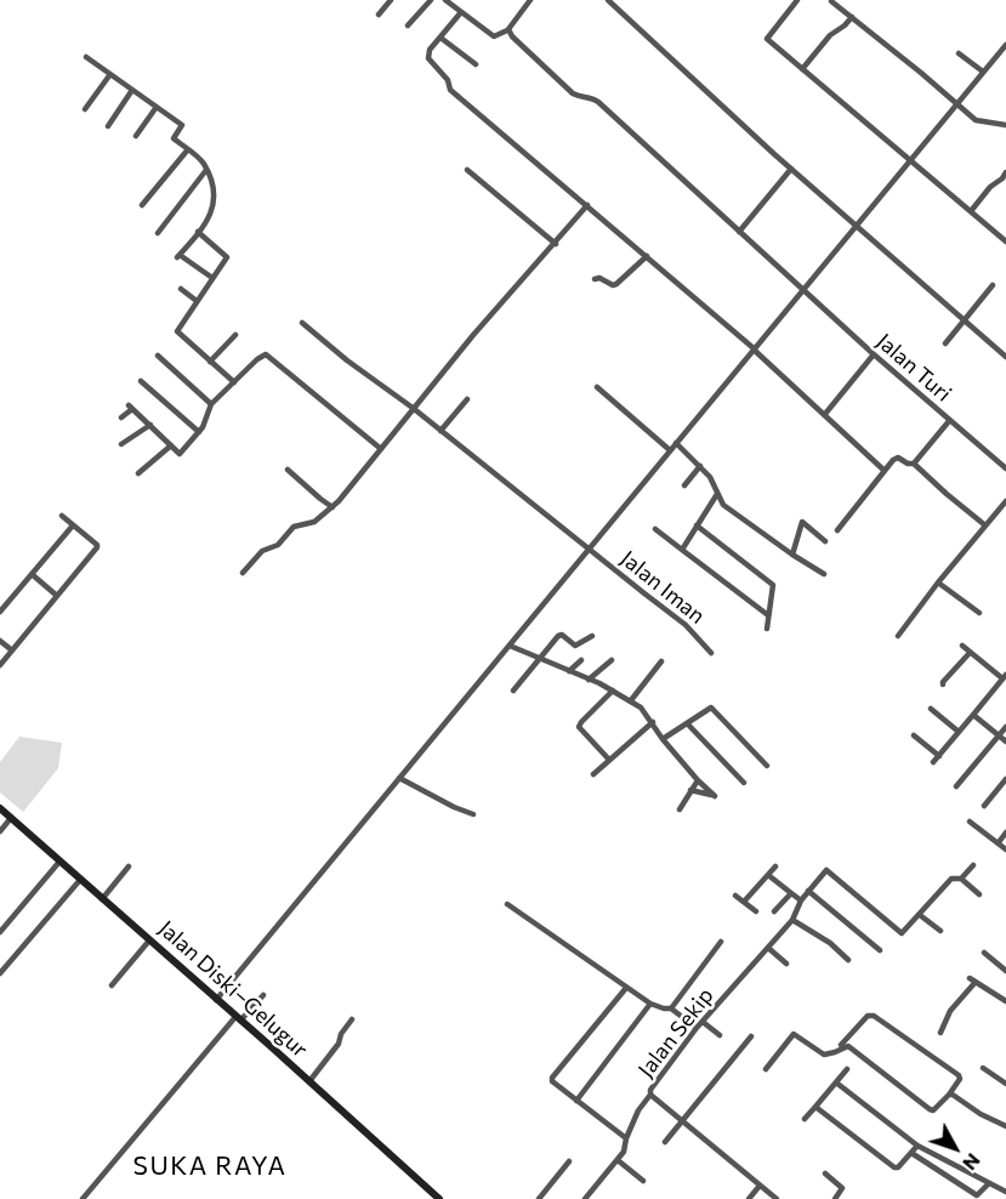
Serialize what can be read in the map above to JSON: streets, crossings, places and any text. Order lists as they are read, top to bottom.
{
  "streets": {
    "main road": ["Jalan Diski–Gelugur"],
    "street": ["Jalan Turi", "Jalan Iman", "Jalan Sekip"]
  },
  "districts": ["SUKA RAYA"],
  "north": "bottom right"
}
